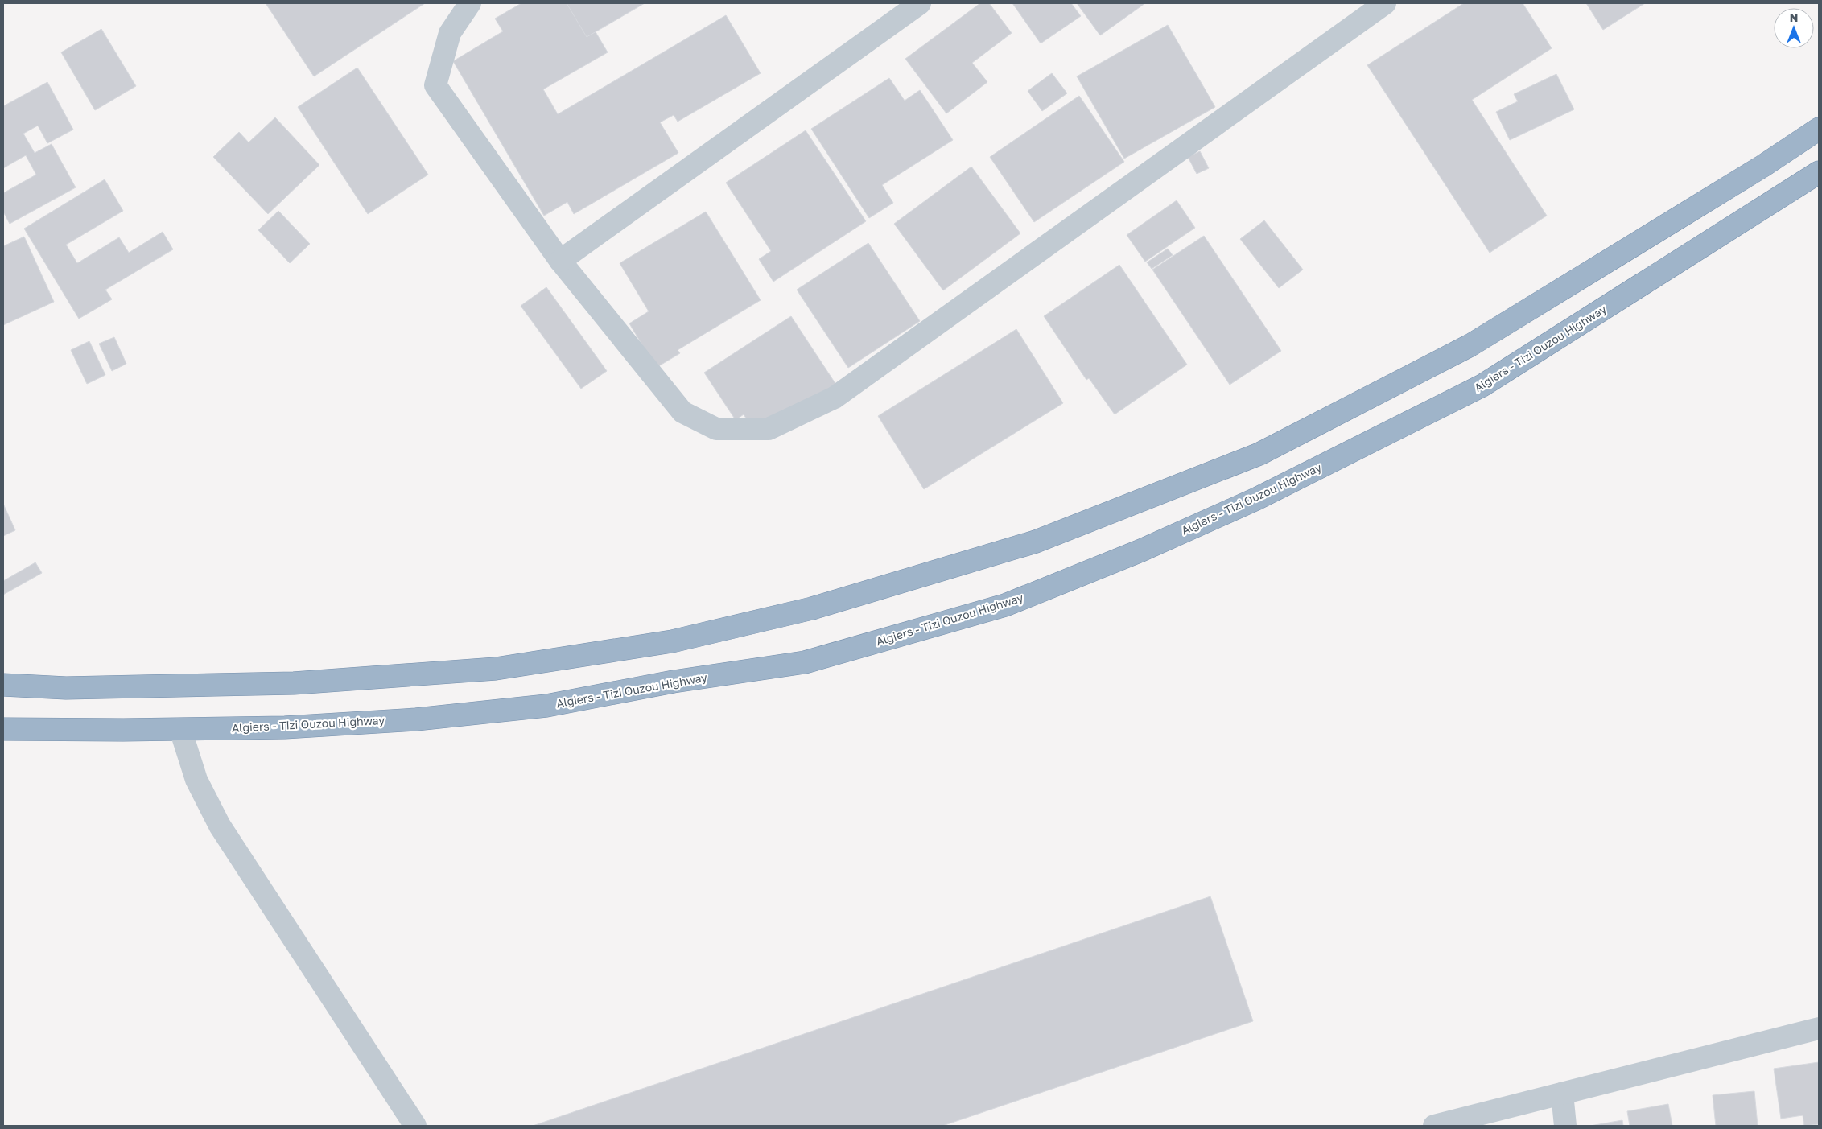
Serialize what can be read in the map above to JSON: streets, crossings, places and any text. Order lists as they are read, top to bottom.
{
  "streets": {
    "highway": ["Algiers - Tizi Ouzou Highway"]
  },
  "north": "top"
}
